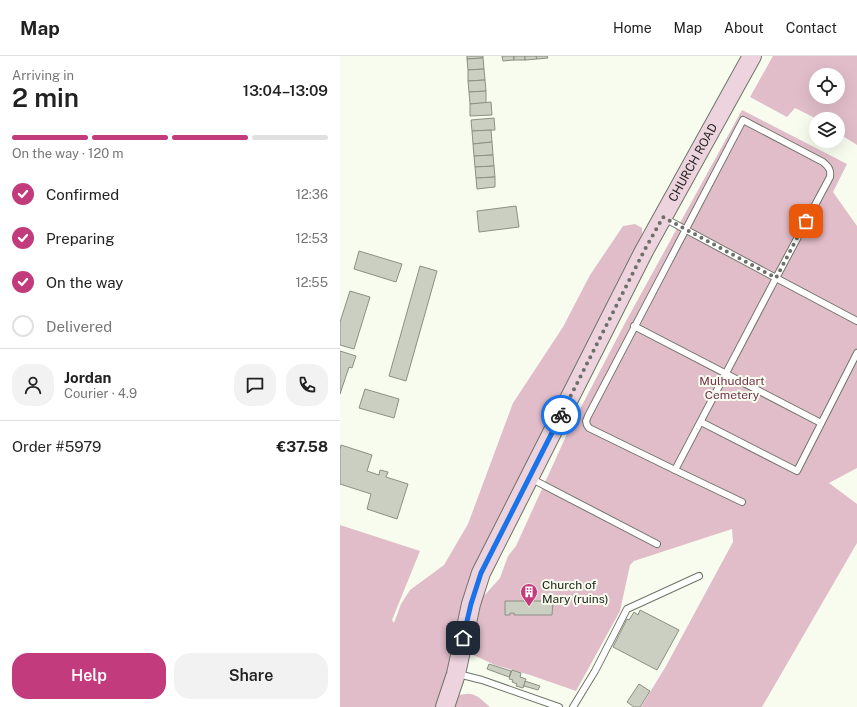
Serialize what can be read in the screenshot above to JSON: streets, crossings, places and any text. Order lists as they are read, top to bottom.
{
  "streets": {
    "street": ["CHURCH ROAD"]
  },
  "parks": ["Mulhuddart Cemetery"],
  "places": {
    "building": ["Church of Mary (ruins)"]
  },
  "page": {
    "header": "Map",
    "nav": [
      "Home",
      "Map",
      "About",
      "Contact"
    ],
    "heading": ["2 min", "Arriving in", "13:04–13:09"],
    "panel": [
      "Jordan",
      "Courier · 4.9",
      "Order #5979",
      "€37.58"
    ],
    "bar": "On the way · 120 m",
    "list": [
      ["Confirmed", "12:36"],
      ["Preparing", "12:53"],
      ["On the way", "12:55"],
      "Delivered"
    ],
    "buttons": ["Help", "Share"]
  }
}
